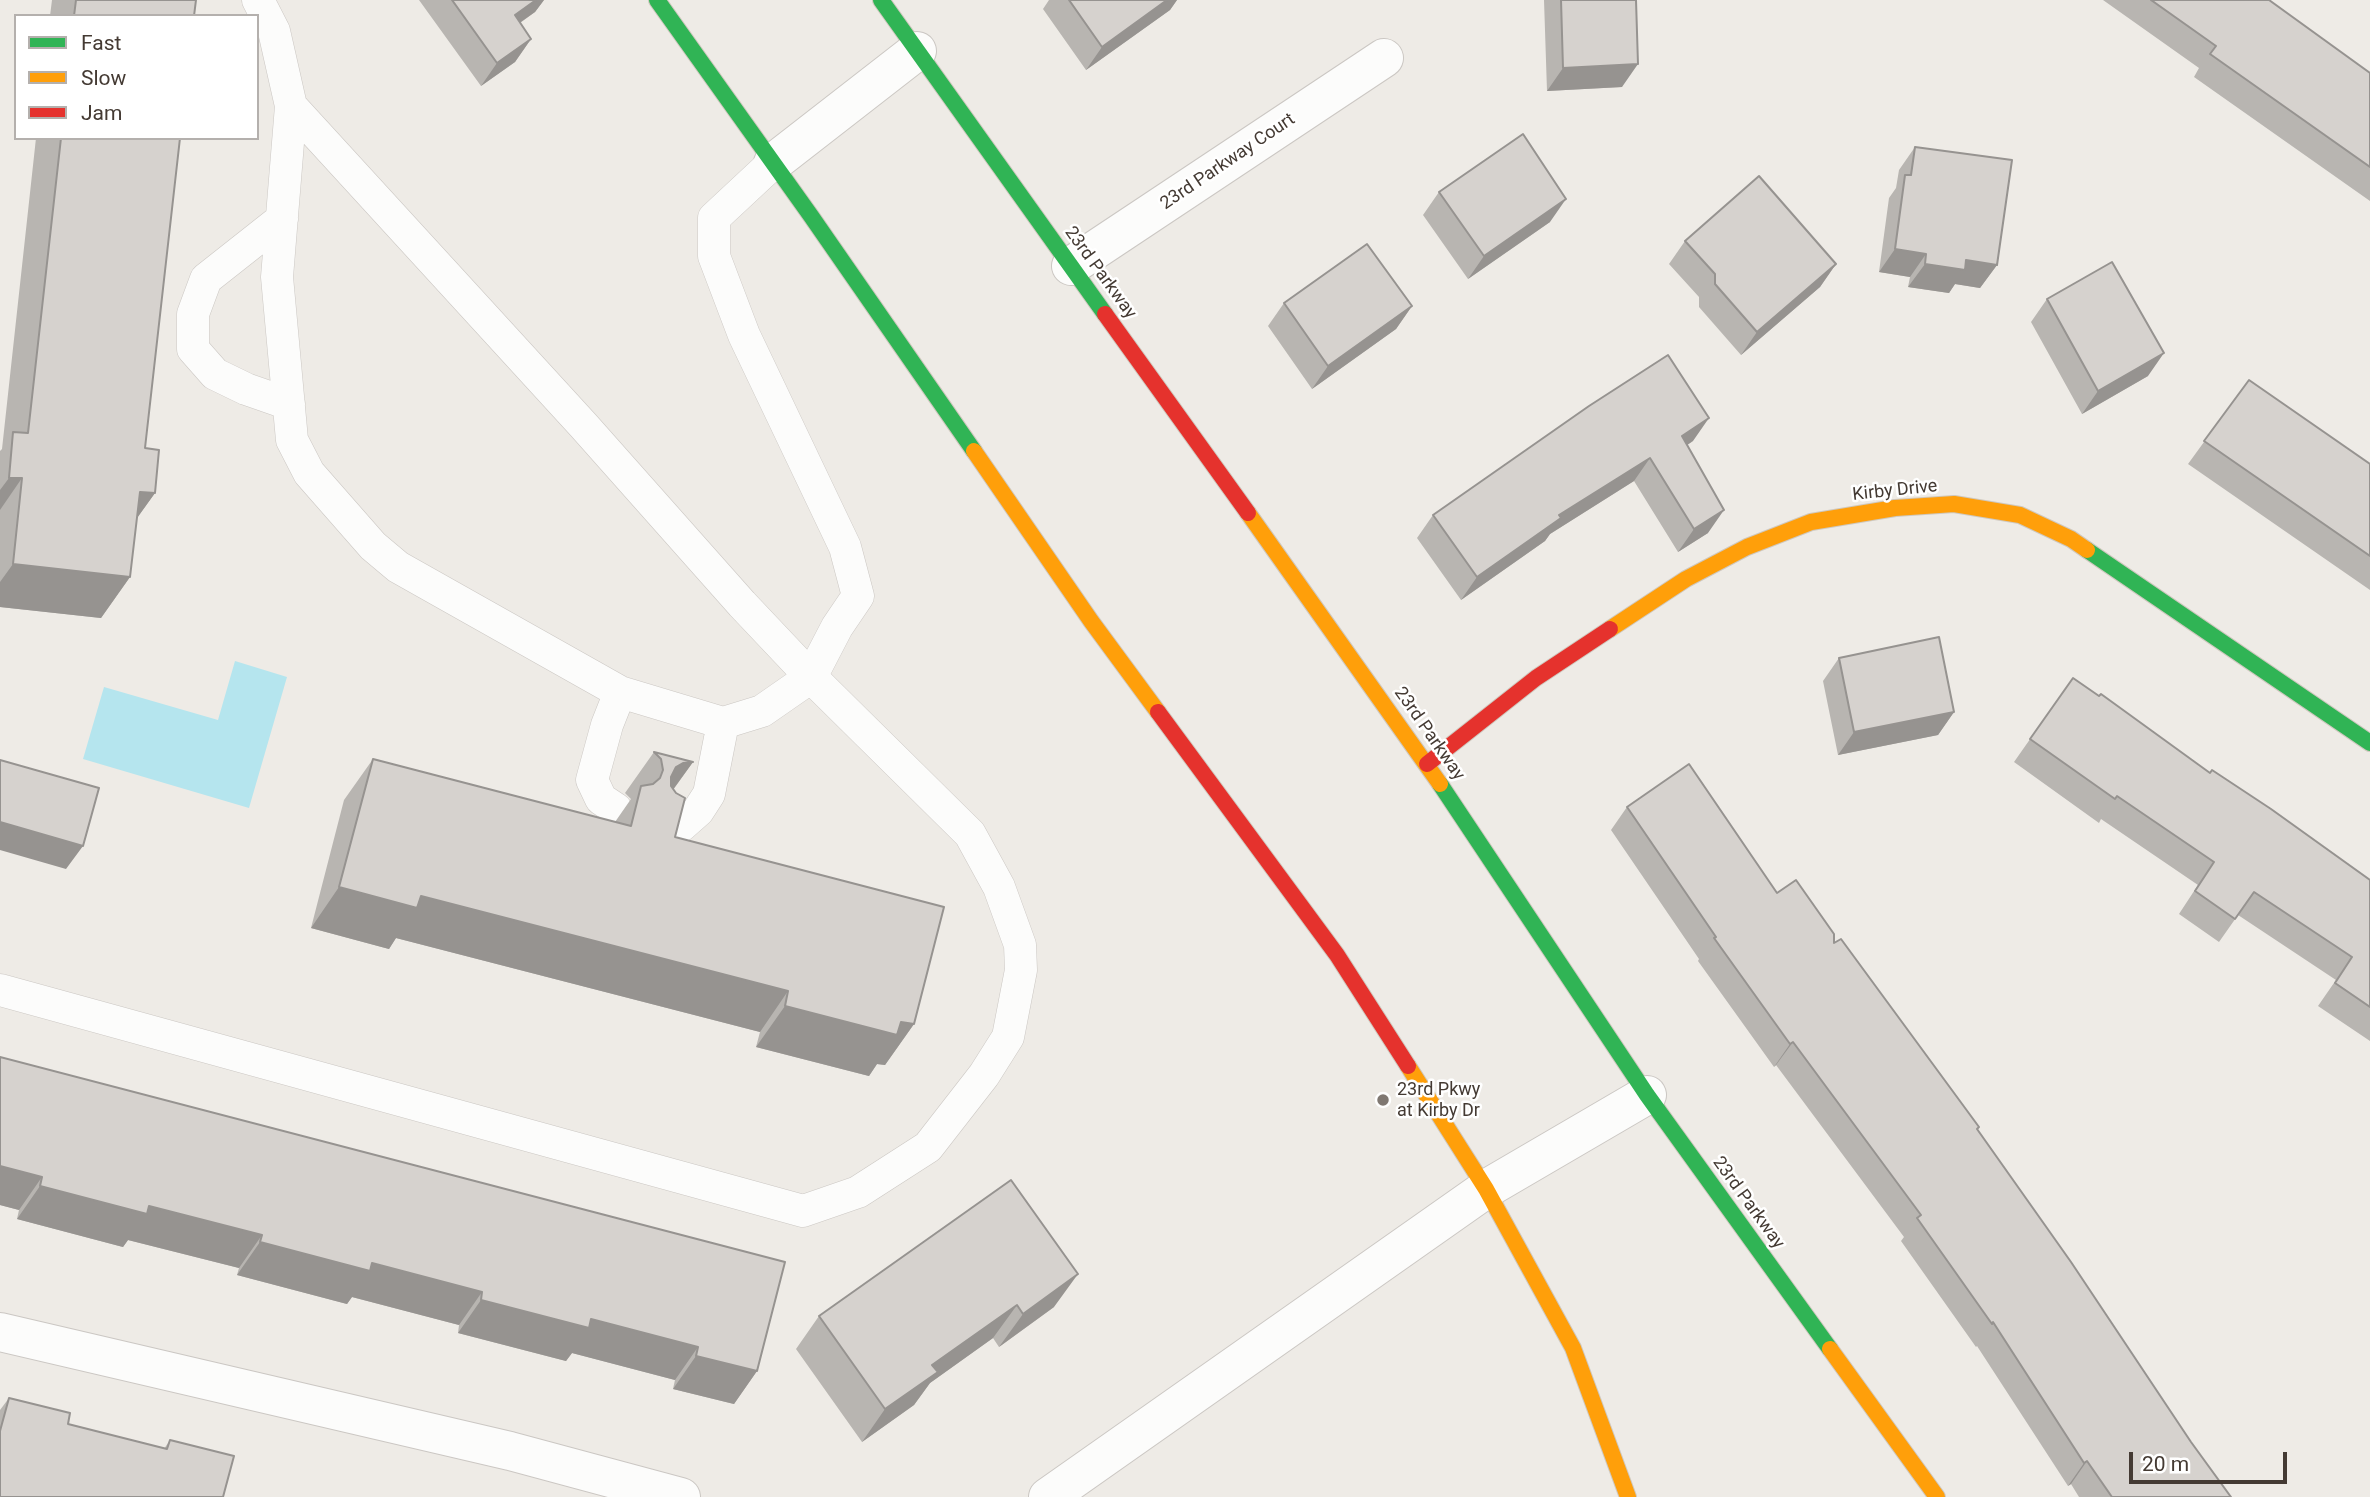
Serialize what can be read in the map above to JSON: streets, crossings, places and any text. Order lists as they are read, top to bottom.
{
  "streets": {
    "street": ["23rd Parkway Court", "23rd Parkway", "Kirby Drive"]
  },
  "crossings": [
    ["23rd Parkway Court", "23rd Parkway"],
    ["23rd Parkway", "Kirby Drive"]
  ],
  "places": ["23rd Pkwy at Kirby Dr"],
  "legend": ["Fast", "Slow", "Jam"],
  "scale_bar": "20 m"
}
